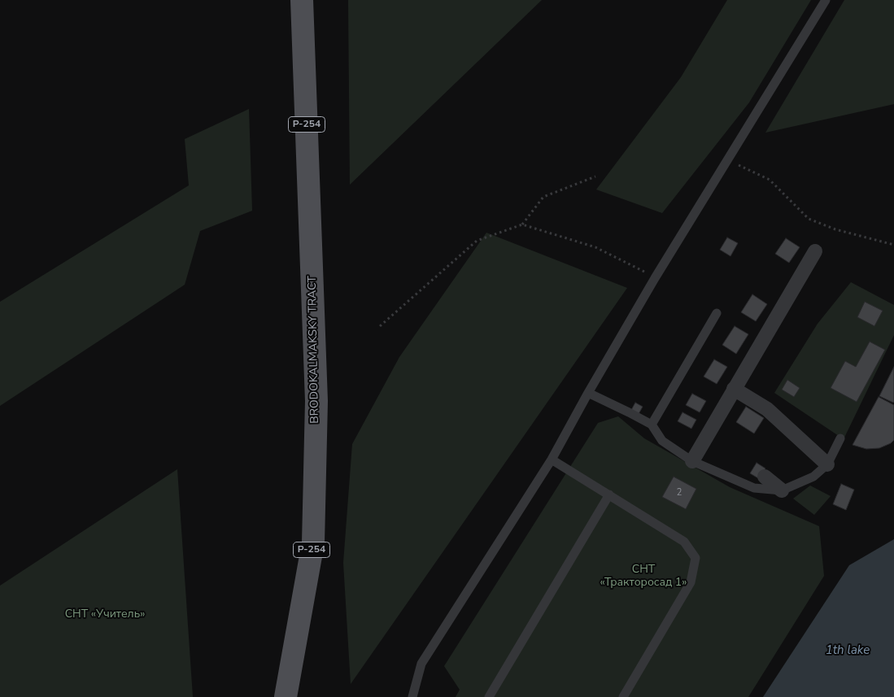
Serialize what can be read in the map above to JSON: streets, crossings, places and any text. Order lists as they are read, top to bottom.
{
  "streets": {
    "main road": ["Р-254", "BRODOKALMAKSKY TRACT"]
  },
  "water": ["1th lake"],
  "parks": ["СНТ «Тракторосад 1»", "СНТ «Учитель»"],
  "house_numbers": ["2"]
}
